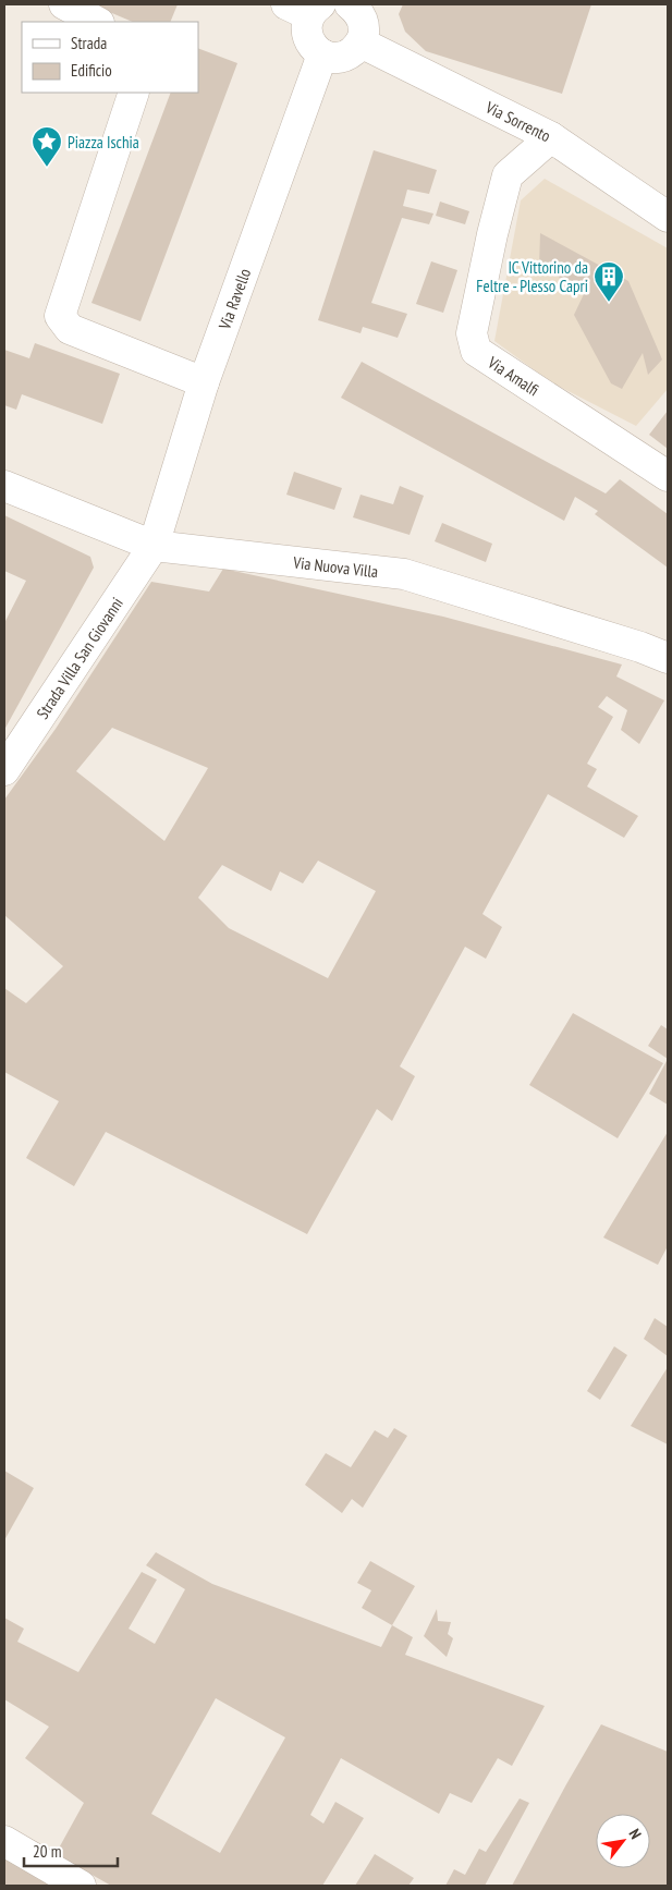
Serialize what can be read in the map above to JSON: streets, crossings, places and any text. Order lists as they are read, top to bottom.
{
  "streets": {
    "street": [
      "Via Sorrento",
      "Via Ravello",
      "Via Amalfi",
      "Via Nuova Villa",
      "Strada Villa San Giovanni"
    ]
  },
  "crossings": [
    ["Via Sorrento", "Via Amalfi"],
    ["Via Ravello", "Via Nuova Villa"],
    ["Via Ravello", "Strada Villa San Giovanni"],
    ["Via Nuova Villa", "Strada Villa San Giovanni"]
  ],
  "places": {
    "place": ["Piazza Ischia"],
    "building": ["IC Vittorino da Feltre - Plesso Capri"]
  },
  "legend": ["Strada", "Edificio"],
  "scale_bar": "20 m",
  "north": "top right"
}
